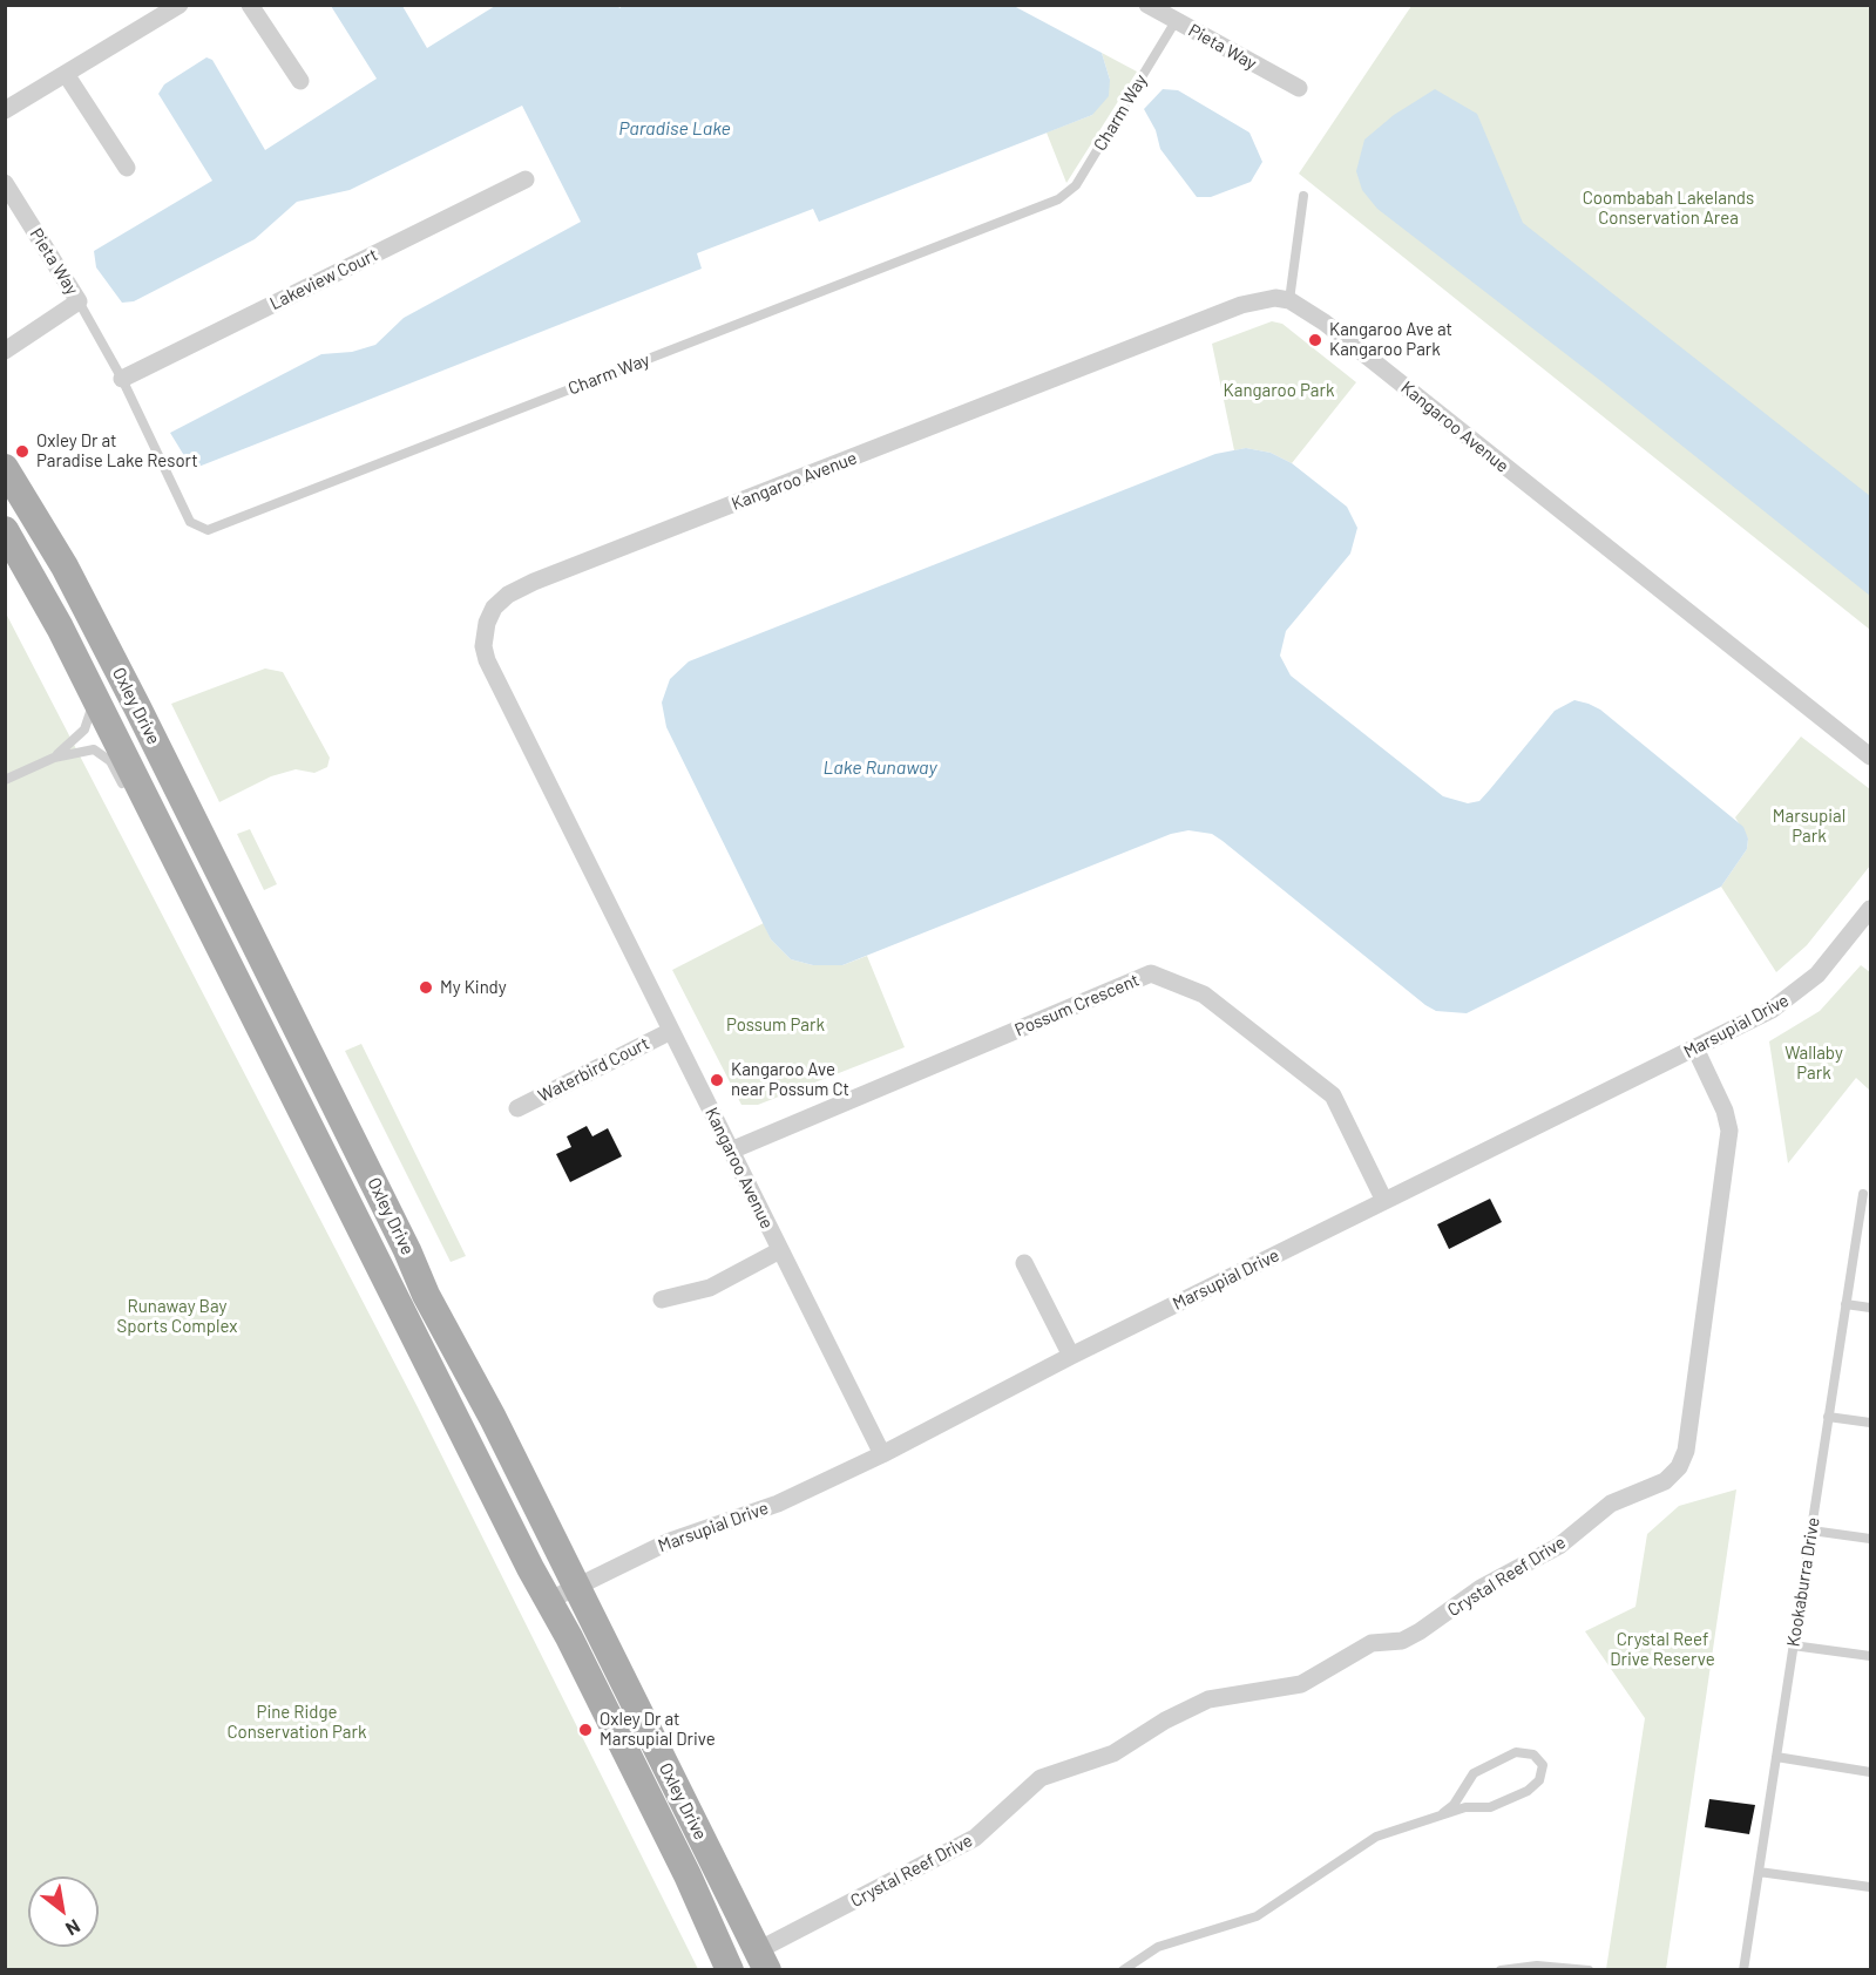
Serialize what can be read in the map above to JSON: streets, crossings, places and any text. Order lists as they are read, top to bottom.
{
  "streets": {
    "main road": ["Oxley Drive"],
    "street": [
      "Pieta Way",
      "Lakeview Court",
      "Kangaroo Avenue",
      "Possum Crescent",
      "Marsupial Drive",
      "Waterbird Court",
      "Crystal Reef Drive"
    ],
    "lane": ["Charm Way", "Kookaburra Drive"]
  },
  "crossings": [
    ["Pieta Way", "Charm Way"],
    ["Charm Way", "Lakeview Court"],
    ["Kangaroo Avenue", "Possum Crescent"],
    ["Kangaroo Avenue", "Marsupial Drive"],
    ["Kangaroo Avenue", "Waterbird Court"],
    ["Oxley Drive", "Marsupial Drive"],
    ["Oxley Drive", "Crystal Reef Drive"],
    ["Possum Crescent", "Marsupial Drive"],
    ["Marsupial Drive", "Crystal Reef Drive"]
  ],
  "water": ["Paradise Lake", "Lake Runaway"],
  "parks": [
    "Coombabah Lakelands Conservation Area",
    "Kangaroo Park",
    "Marsupial Park",
    "Possum Park",
    "Wallaby Park",
    "Runaway Bay Sports Complex",
    "Crystal Reef Drive Reserve",
    "Pine Ridge Conservation Park"
  ],
  "places": [
    "Kangaroo Ave at Kangaroo Park",
    "Oxley Dr at Paradise Lake Resort",
    "My Kindy",
    "Kangaroo Ave near Possum Ct",
    "Oxley Dr at Marsupial Drive"
  ],
  "north": "bottom right"
}
